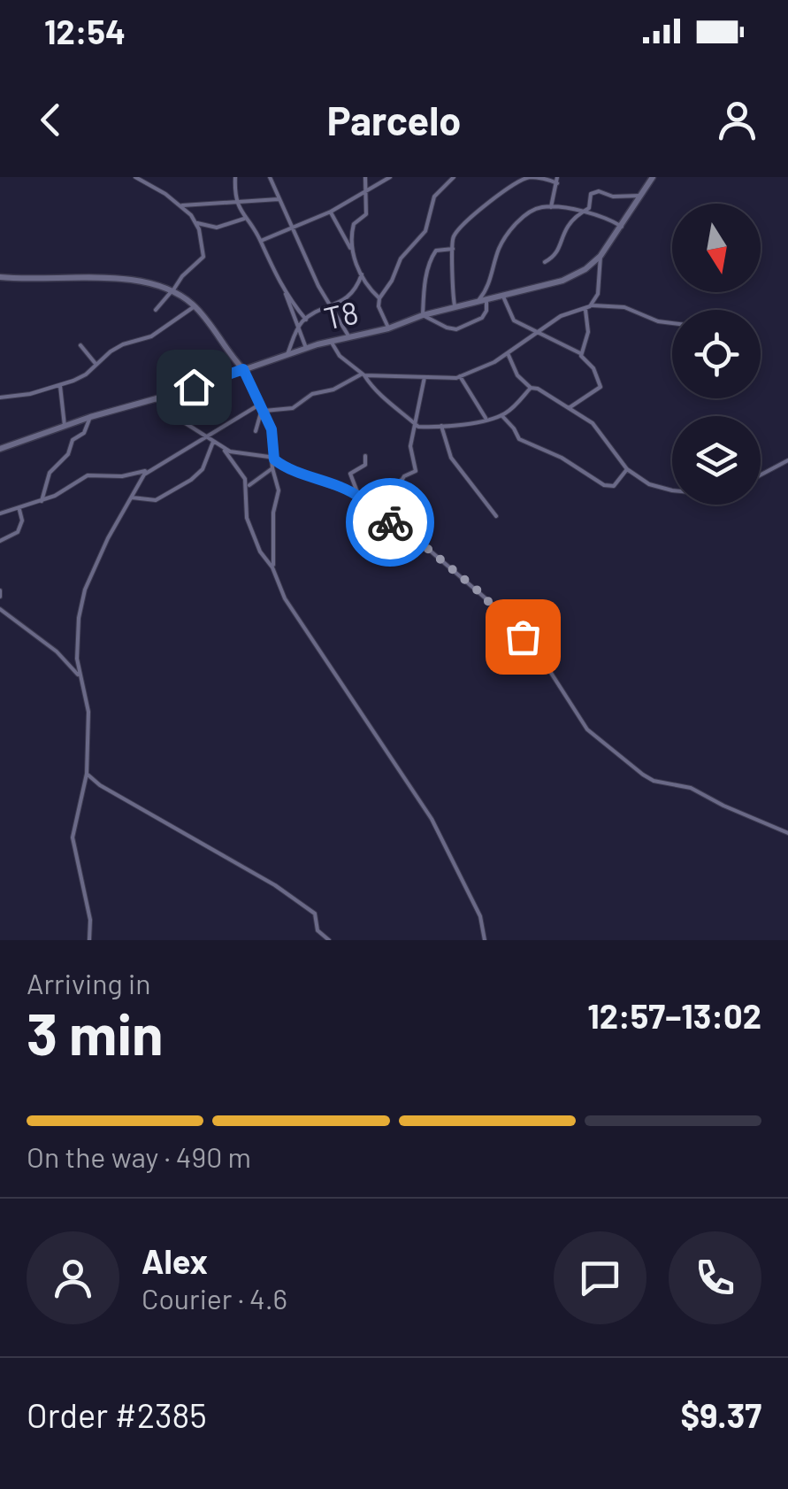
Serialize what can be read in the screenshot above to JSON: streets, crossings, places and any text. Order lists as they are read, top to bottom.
{
  "streets": {
    "street": ["T8"]
  },
  "north": "bottom",
  "page": {
    "status": "12:54",
    "header": "Parcelo",
    "heading": ["3 min", "Arriving in", "12:57–13:02"],
    "panel": [
      "Alex",
      "Courier · 4.6",
      "Order #2385",
      "$9.37"
    ],
    "bar": "On the way · 490 m"
  }
}
